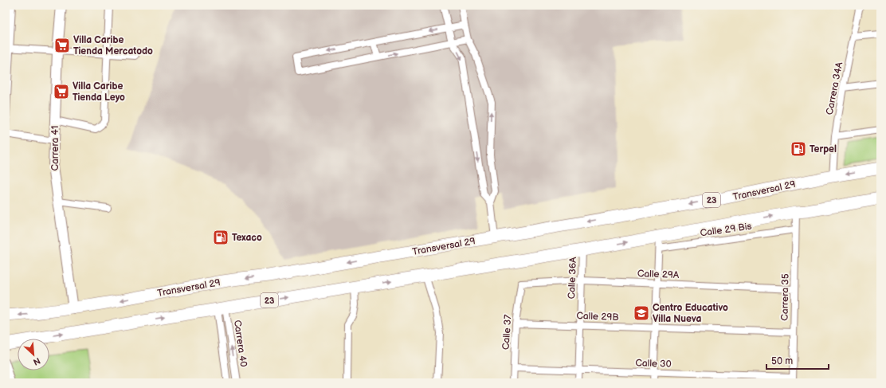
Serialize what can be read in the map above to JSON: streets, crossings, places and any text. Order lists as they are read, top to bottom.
{
  "streets": {
    "highway": ["Transversal 29", "23"],
    "street": [
      "Carrera 34A",
      "Carrera 41",
      "Calle 29 Bis",
      "Calle 29A",
      "Calle 36A",
      "Carrera 35",
      "Calle 29B",
      "Calle 37",
      "Carrera 40",
      "Calle 30"
    ]
  },
  "crossings": [
    ["Carrera 34A", "Transversal 29"],
    ["Carrera 41", "Transversal 29"],
    ["23", "Calle 29 Bis"],
    ["23", "Calle 36A"],
    ["23", "Carrera 35"],
    ["23", "Carrera 40"],
    ["Calle 29 Bis", "Carrera 35"],
    ["Calle 29A", "Calle 36A"],
    ["Calle 29A", "Carrera 35"],
    ["Calle 29A", "Calle 37"],
    ["Calle 36A", "Calle 29B"],
    ["Calle 36A", "Calle 30"],
    ["Carrera 35", "Calle 29B"],
    ["Carrera 35", "Calle 30"],
    ["Calle 29B", "Calle 37"],
    ["Calle 37", "Calle 30"]
  ],
  "places": {
    "supermarket": ["Villa Caribe Tienda Mercatodo", "Villa Caribe Tienda Leyo"],
    "fuel station": ["Terpel", "Texaco"],
    "school or university": ["Centro Educativo Villa Nueva"]
  },
  "scale_bar": "50 m",
  "north": "bottom right"
}
